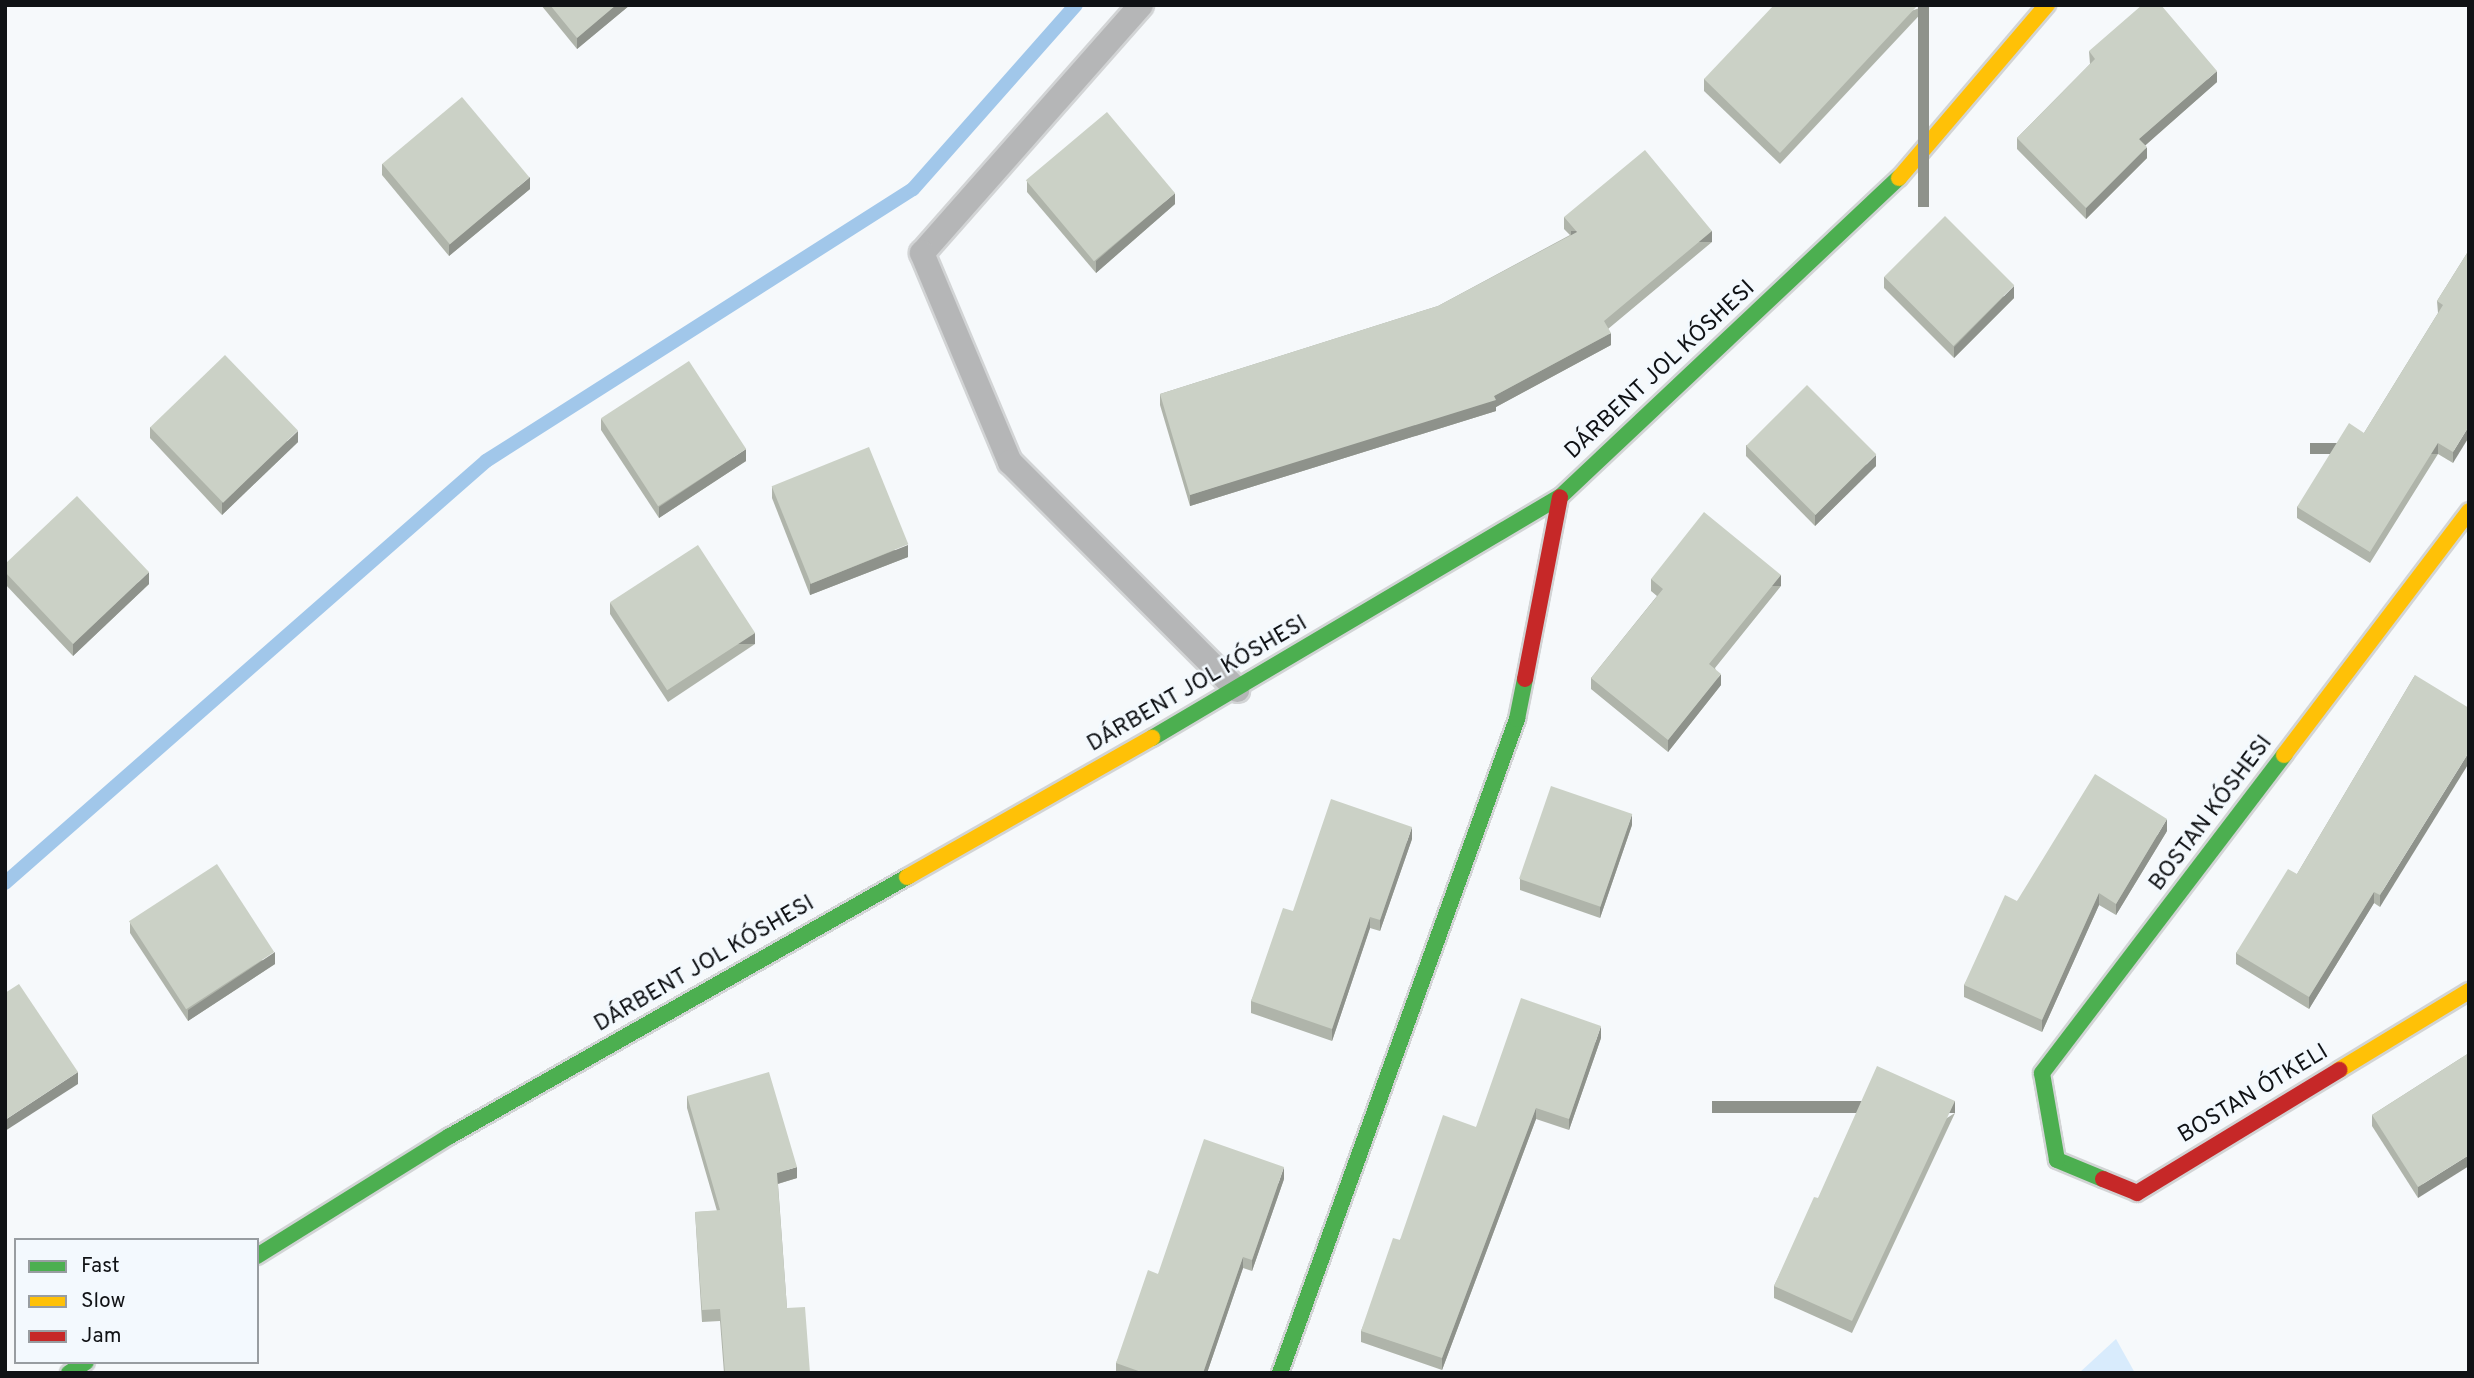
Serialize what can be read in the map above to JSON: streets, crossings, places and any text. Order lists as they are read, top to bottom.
{
  "streets": {
    "main road": ["DÁRBENT JOL KÓSHESI", "BOSTAN KÓSHESI", "BOSTAN ÓTKELI"]
  },
  "crossings": [
    ["BOSTAN KÓSHESI", "BOSTAN ÓTKELI"]
  ],
  "legend": ["Fast", "Slow", "Jam"]
}
